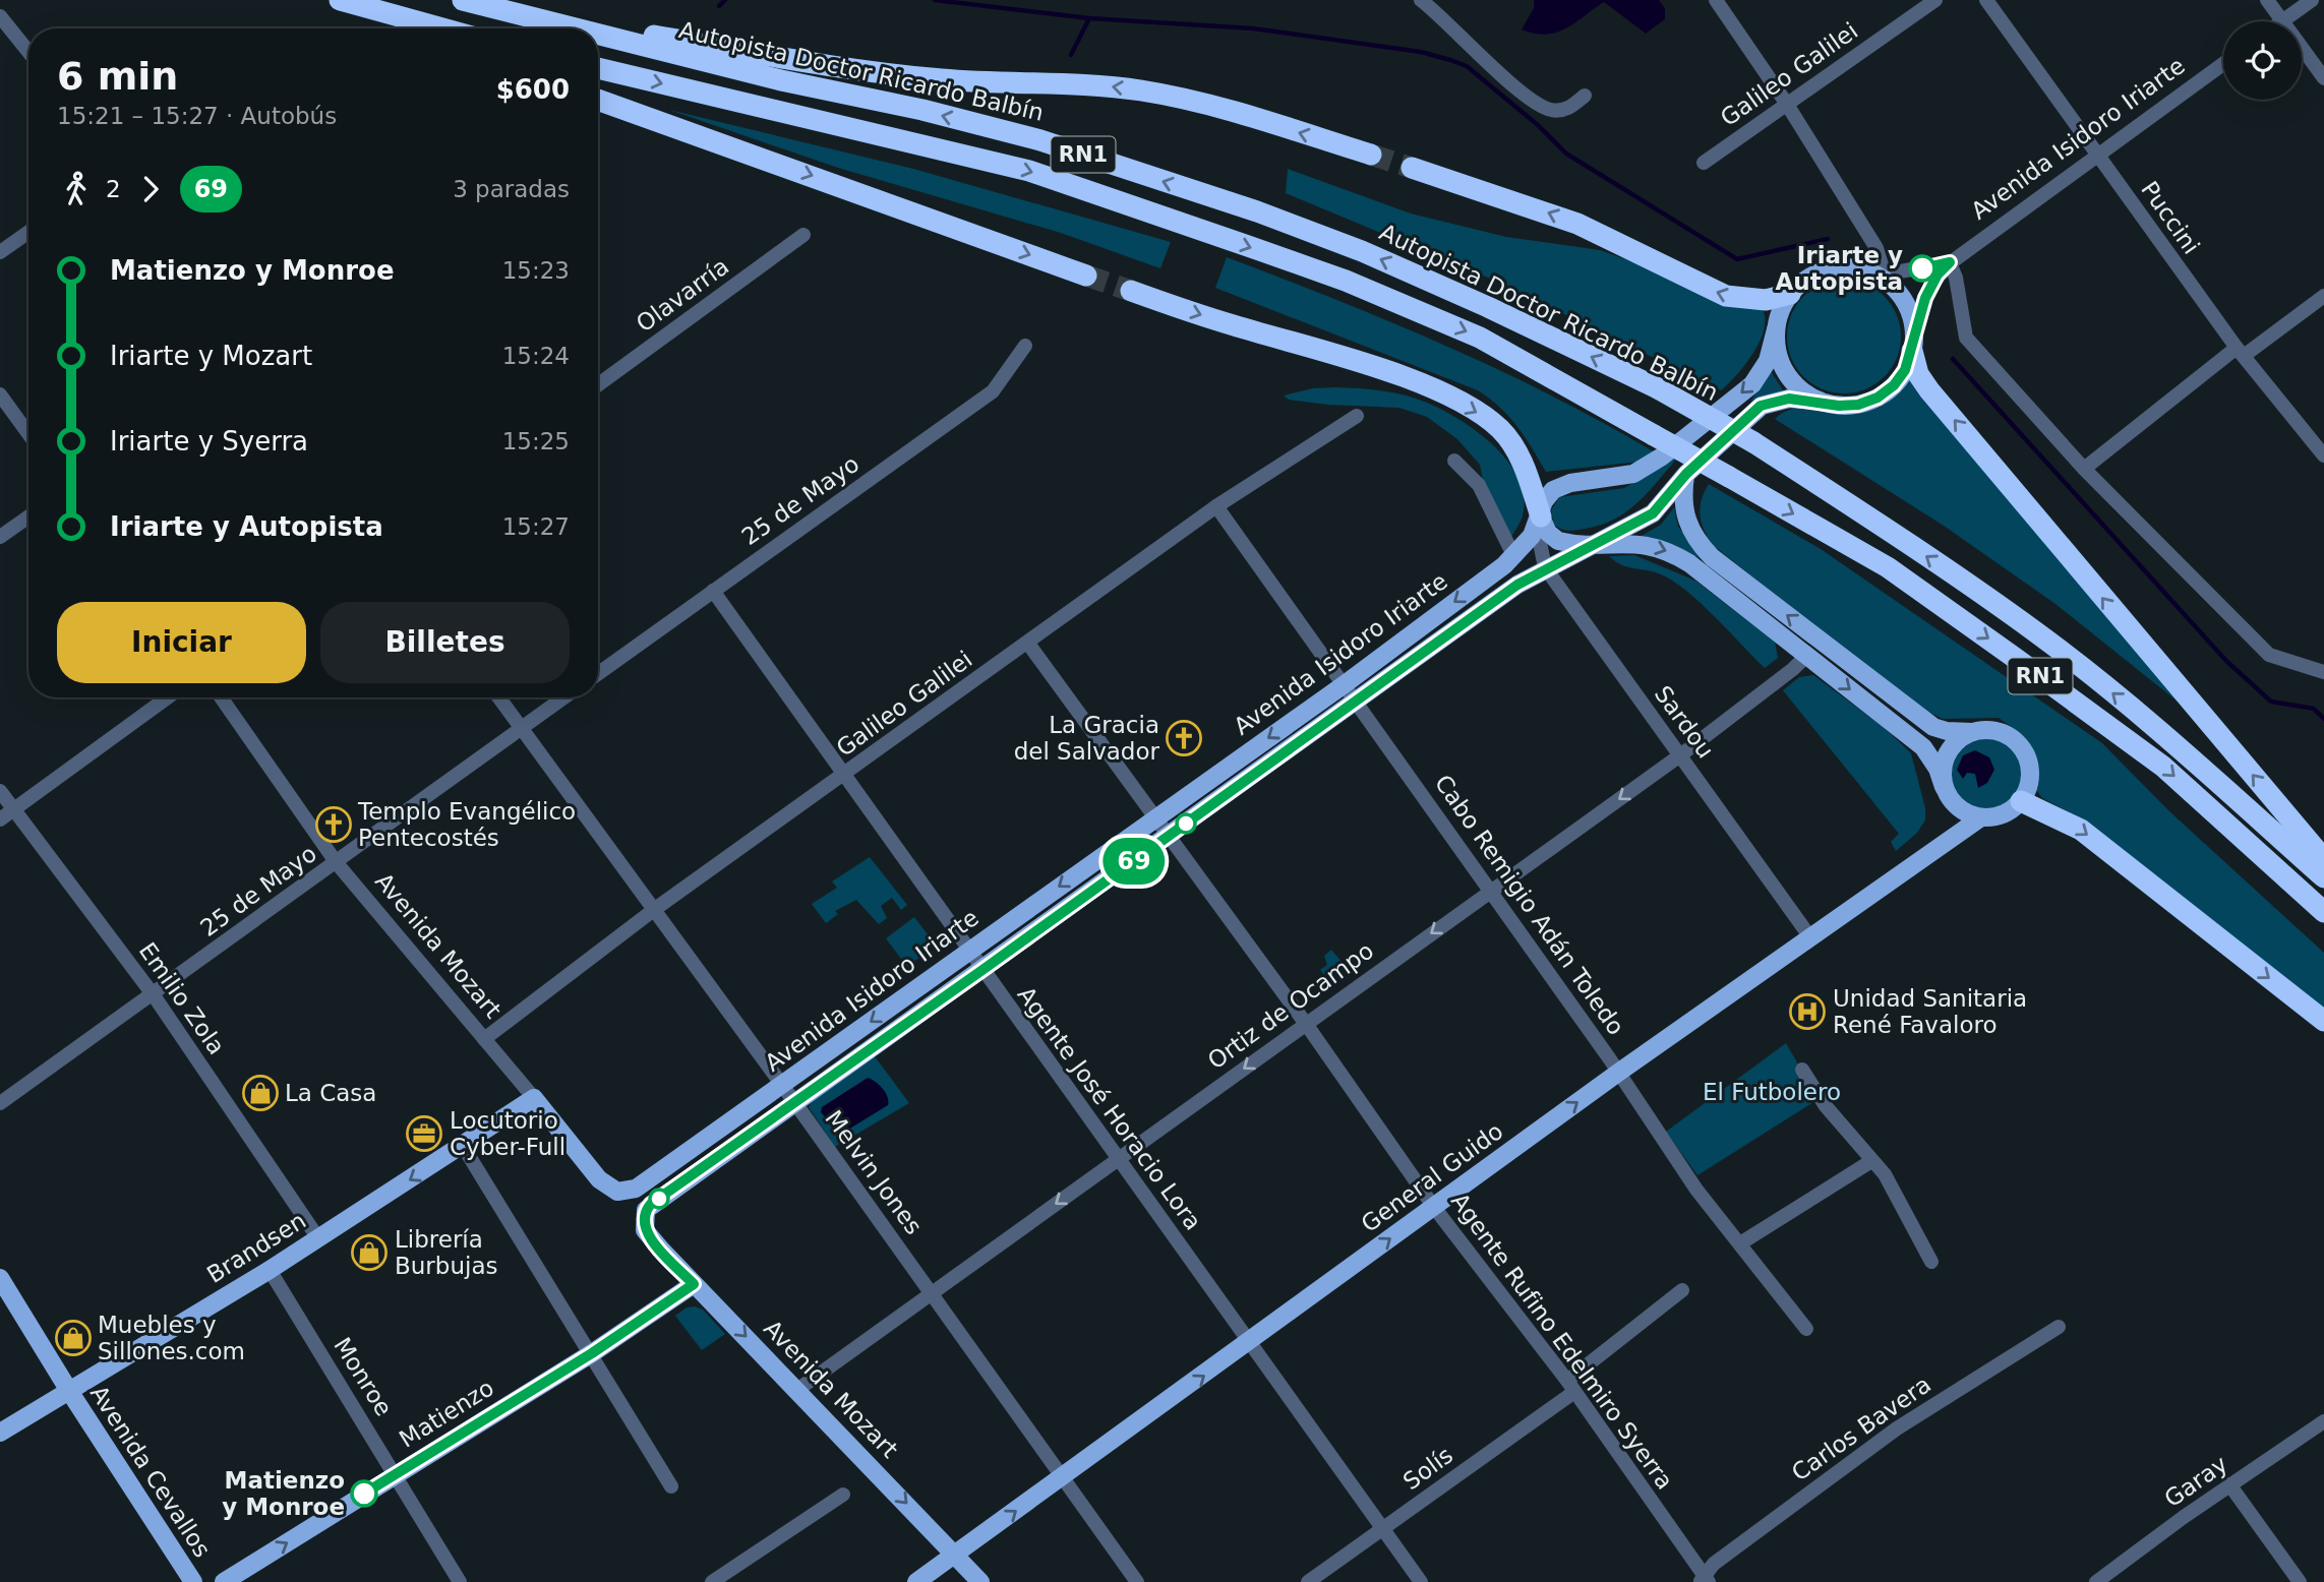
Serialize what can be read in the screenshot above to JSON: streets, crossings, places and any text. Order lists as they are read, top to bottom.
{
  "streets": {
    "highway": ["Autopista Doctor Ricardo Balbín", "RN1"],
    "main road": [
      "Avenida Isidoro Iriarte",
      "Avenida Mozart",
      "General Guido",
      "Brandsen",
      "Matienzo",
      "Avenida Cevallos"
    ],
    "street": [
      "Galileo Galilei",
      "Puccini",
      "Olavarría",
      "25 de Mayo",
      "Sardou",
      "Cabo Remigio Adán Toledo",
      "Emilio Zola",
      "Ortiz de Ocampo",
      "Agente José Horacio Lora",
      "Melvin Jones",
      "Agente Rufino Edelmiro Syerra",
      "Monroe",
      "Carlos Bavera",
      "Solís",
      "Garay"
    ]
  },
  "crossings": [
    ["Galileo Galilei", "Cabo Remigio Adán Toledo"],
    ["Galileo Galilei", "Avenida Mozart"],
    ["Galileo Galilei", "Agente José Horacio Lora"],
    ["Galileo Galilei", "Melvin Jones"],
    ["Galileo Galilei", "Agente Rufino Edelmiro Syerra"],
    ["Avenida Isidoro Iriarte", "Puccini"],
    ["Avenida Isidoro Iriarte", "Sardou"],
    ["Avenida Isidoro Iriarte", "Cabo Remigio Adán Toledo"],
    ["Avenida Isidoro Iriarte", "Avenida Mozart"],
    ["Avenida Isidoro Iriarte", "Agente José Horacio Lora"],
    ["Avenida Isidoro Iriarte", "Melvin Jones"],
    ["Avenida Isidoro Iriarte", "Agente Rufino Edelmiro Syerra"],
    ["25 de Mayo", "Avenida Mozart"],
    ["25 de Mayo", "Emilio Zola"],
    ["25 de Mayo", "Agente José Horacio Lora"],
    ["25 de Mayo", "Melvin Jones"],
    ["Sardou", "Ortiz de Ocampo"],
    ["Sardou", "General Guido"],
    ["Cabo Remigio Adán Toledo", "Ortiz de Ocampo"],
    ["Cabo Remigio Adán Toledo", "General Guido"],
    ["Avenida Mozart", "Ortiz de Ocampo"],
    ["Avenida Mozart", "General Guido"],
    ["Avenida Mozart", "Brandsen"],
    ["Avenida Mozart", "Matienzo"],
    ["Emilio Zola", "Brandsen"],
    ["Ortiz de Ocampo", "Agente José Horacio Lora"],
    ["Ortiz de Ocampo", "Melvin Jones"],
    ["Ortiz de Ocampo", "Agente Rufino Edelmiro Syerra"],
    ["Agente José Horacio Lora", "General Guido"],
    ["Agente José Horacio Lora", "Solís"],
    ["Melvin Jones", "General Guido"],
    ["General Guido", "Agente Rufino Edelmiro Syerra"],
    ["Brandsen", "Monroe"],
    ["Brandsen", "Avenida Cevallos"],
    ["Agente Rufino Edelmiro Syerra", "Carlos Bavera"],
    ["Agente Rufino Edelmiro Syerra", "Solís"],
    ["Monroe", "Matienzo"]
  ],
  "one_way": ["Ortiz de Ocampo", "General Guido", "Matienzo"],
  "parks": ["El Futbolero"],
  "places": {
    "other": ["Iriarte y Autopista", "Matienzo y Monroe"],
    "church": ["La Gracia del Salvador", "Templo Evangélico Pentecostés"],
    "hospital": ["Unidad Sanitaria René Favaloro"],
    "shop": ["La Casa", "Librería Burbujas", "Muebles y Sillones.com"],
    "office": ["Locutorio Cyber-Full"]
  },
  "lines": ["bus line 69"],
  "page": {
    "on_map": "69",
    "heading": ["6 min", "15:21 – 15:27 · Autobús", "$600"],
    "legs": ["2", "69", "3 paradas"],
    "list": [
      {
        "name": "Matienzo y Monroe",
        "value": "15:23"
      },
      {
        "name": "Iriarte y Mozart",
        "value": "15:24"
      },
      {
        "name": "Iriarte y Syerra",
        "value": "15:25"
      },
      {
        "name": "Iriarte y Autopista",
        "value": "15:27"
      }
    ],
    "buttons": ["Iniciar", "Billetes"]
  }
}
